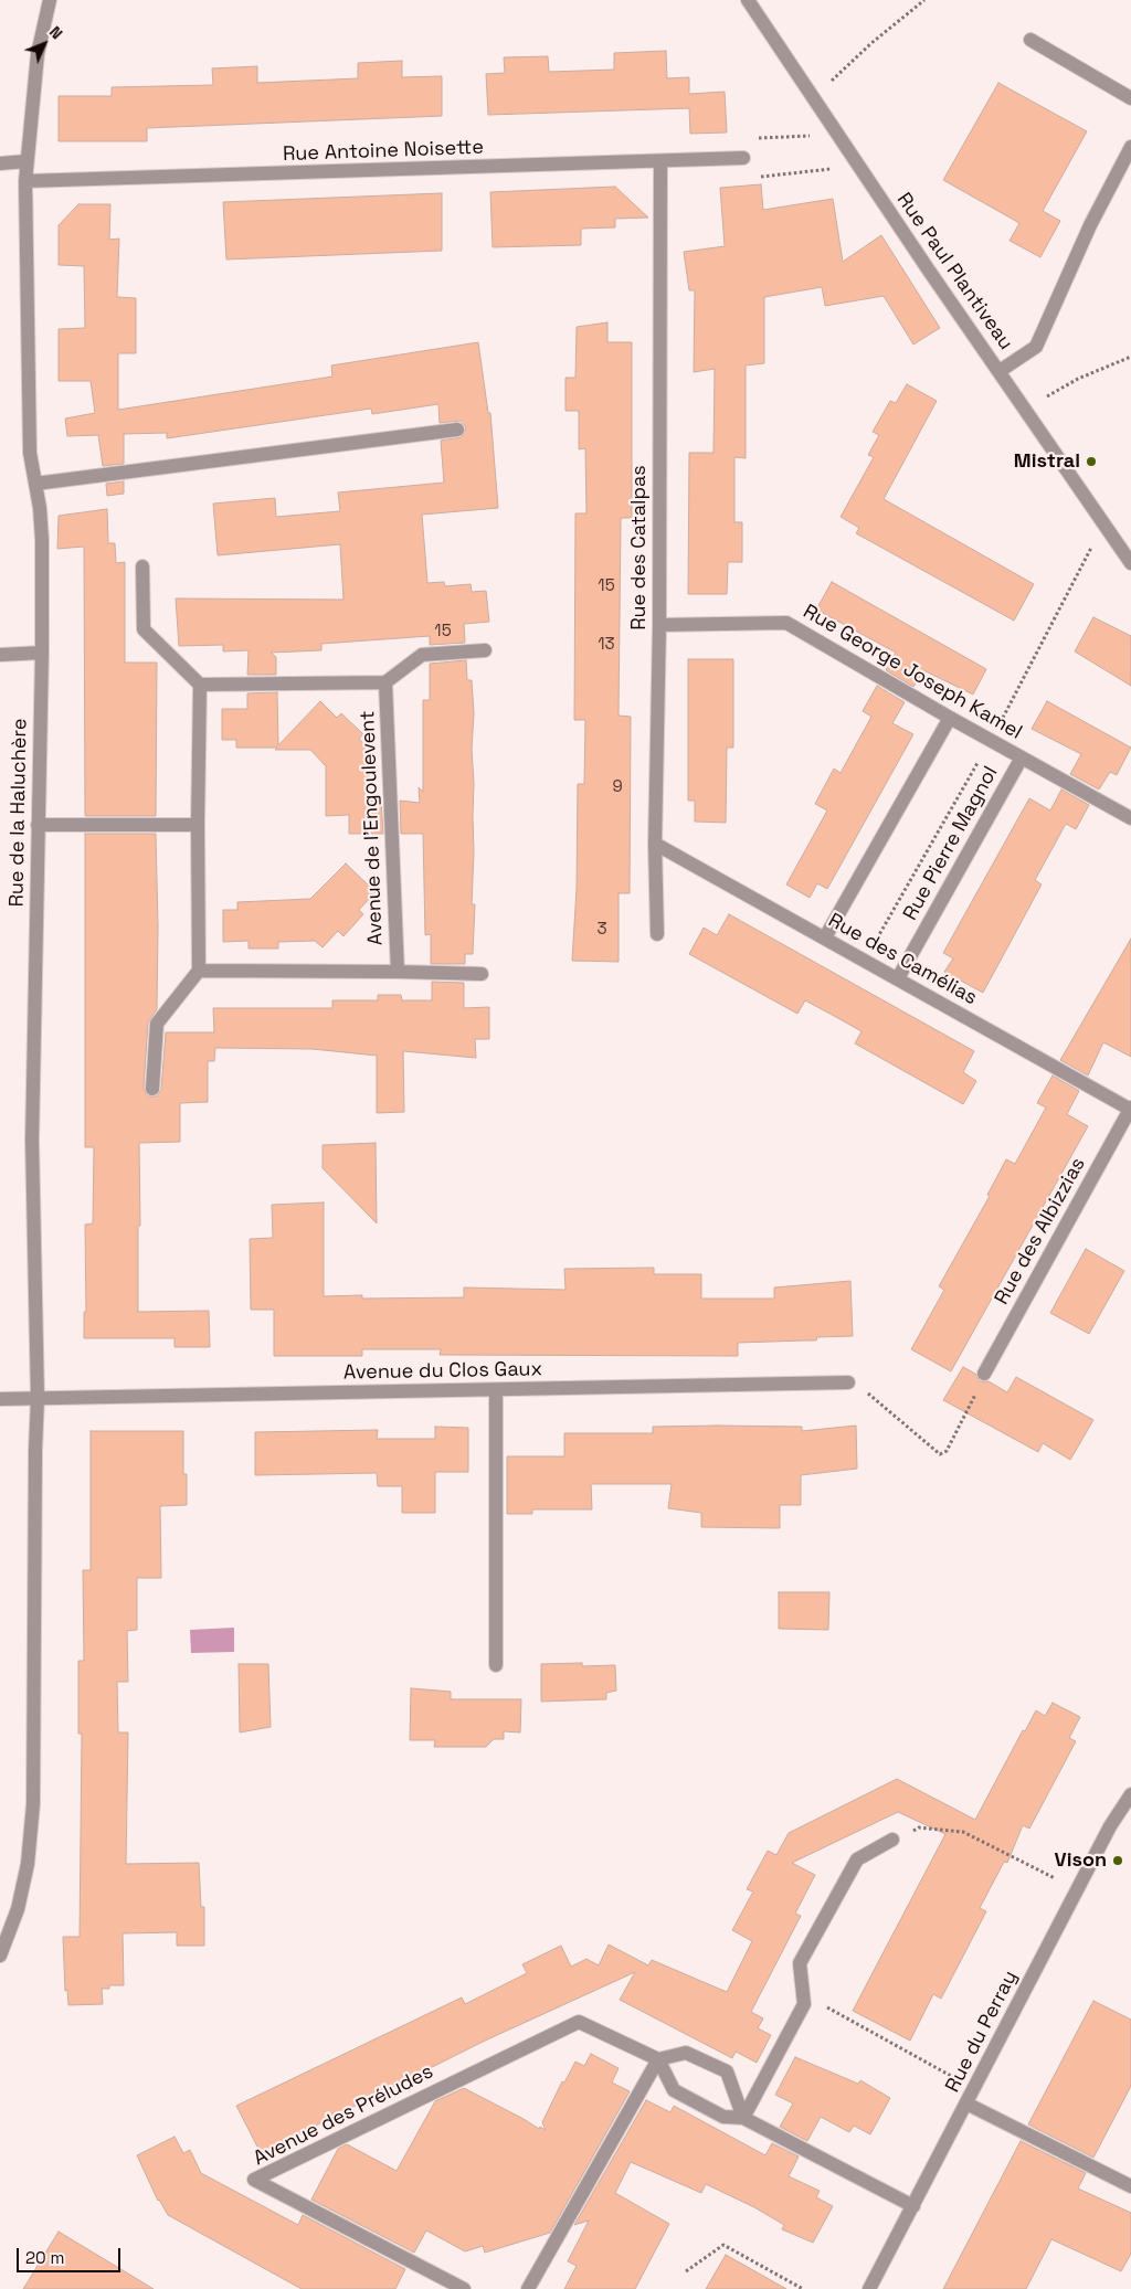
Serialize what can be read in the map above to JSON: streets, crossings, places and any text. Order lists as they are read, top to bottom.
{
  "streets": {
    "street": [
      "Rue Antoine Noisette",
      "Rue Paul Plantiveau",
      "Rue des Catalpas",
      "Rue George Joseph Kamel",
      "Rue de la Haluchère",
      "Avenue de l'Engoulevent",
      "Rue Pierre Magnol",
      "Rue des Camélias",
      "Rue des Albizzias",
      "Avenue du Clos Gaux",
      "Rue du Perray",
      "Avenue des Préludes"
    ]
  },
  "crossings": [
    ["Rue Antoine Noisette", "Rue des Catalpas"],
    ["Rue Antoine Noisette", "Rue de la Haluchère"],
    ["Rue des Catalpas", "Rue George Joseph Kamel"],
    ["Rue des Catalpas", "Rue des Camélias"],
    ["Rue George Joseph Kamel", "Rue Pierre Magnol"],
    ["Rue de la Haluchère", "Avenue du Clos Gaux"],
    ["Rue Pierre Magnol", "Rue des Camélias"],
    ["Rue des Camélias", "Rue des Albizzias"]
  ],
  "places": ["Mistral", "Vison"],
  "house_numbers": [
    "15",
    "15",
    "13",
    "9",
    "3"
  ],
  "scale_bar": "20 m",
  "north": "top right"
}
